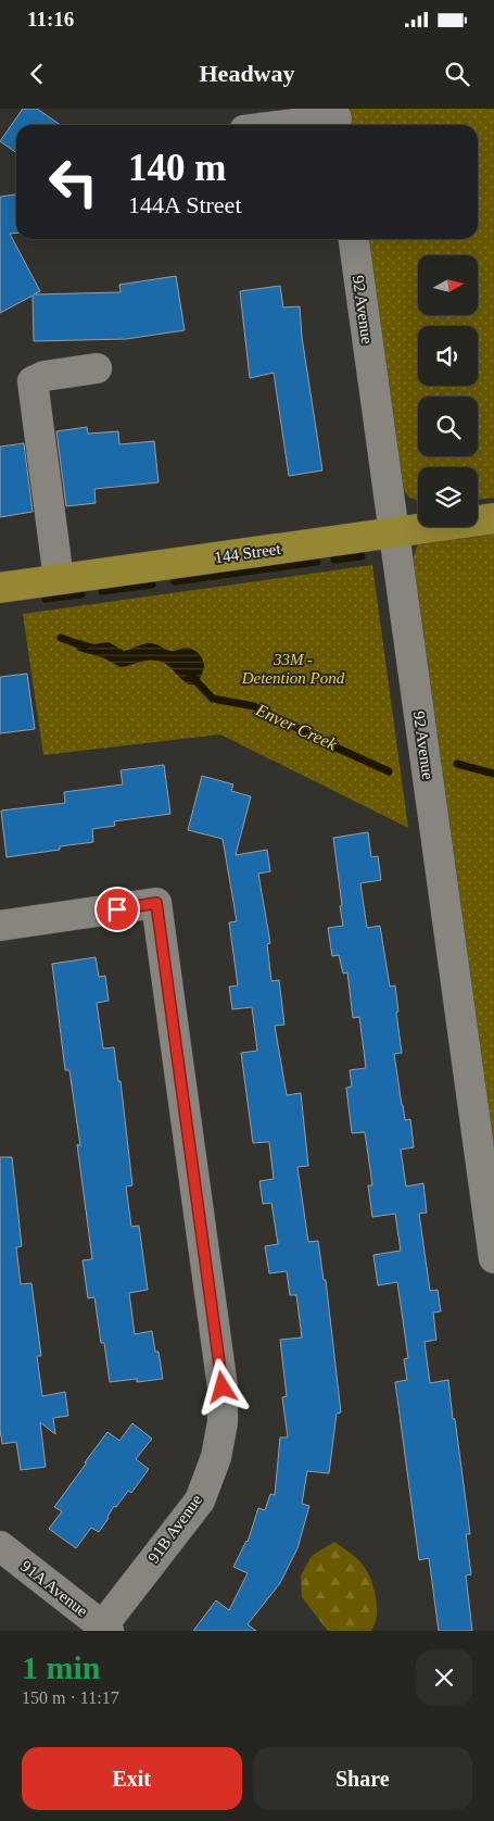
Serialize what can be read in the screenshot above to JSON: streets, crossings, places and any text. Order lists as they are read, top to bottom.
{
  "streets": {
    "main road": ["144 Street"],
    "street": ["92 Avenue", "91B Avenue", "91A Avenue"]
  },
  "crossings": [
    ["92 Avenue", "144 Street"],
    ["91B Avenue", "91A Avenue"]
  ],
  "water": ["Enver Creek"],
  "parks": ["33M - Detention Pond"],
  "north": "right",
  "page": {
    "status": "11:16",
    "header": "Headway",
    "turn": ["140 m", "144A Street"],
    "heading": ["1 min", "150 m · 11:17"],
    "buttons": ["Exit", "Share"]
  }
}
